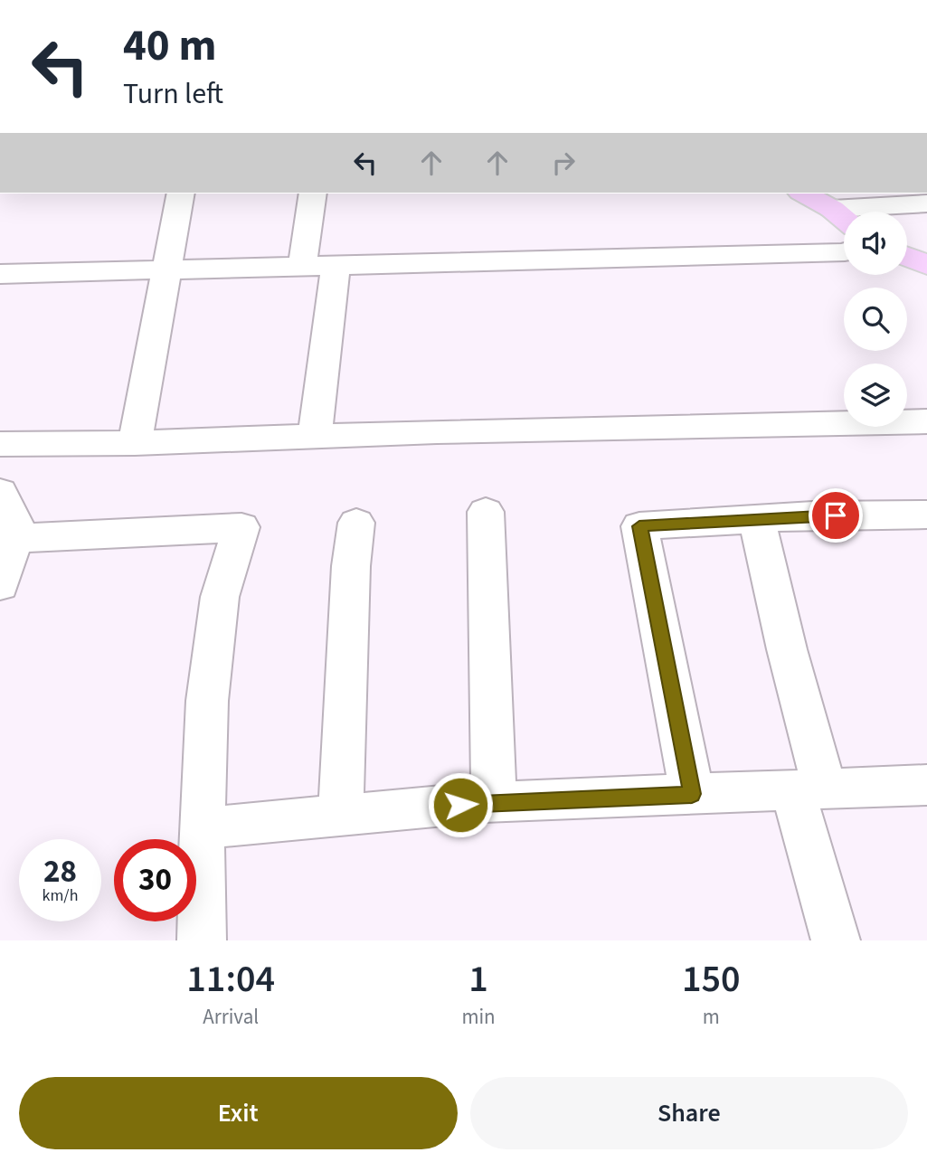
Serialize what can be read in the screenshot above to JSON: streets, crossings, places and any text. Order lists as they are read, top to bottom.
{
  "page": {
    "turn": ["40 m", "Turn left"],
    "speed": "28 km/h",
    "limit": "30",
    "eta": [
      "11:04",
      "Arrival",
      "1",
      "min",
      "150",
      "m"
    ],
    "buttons": ["Exit", "Share"]
  }
}
